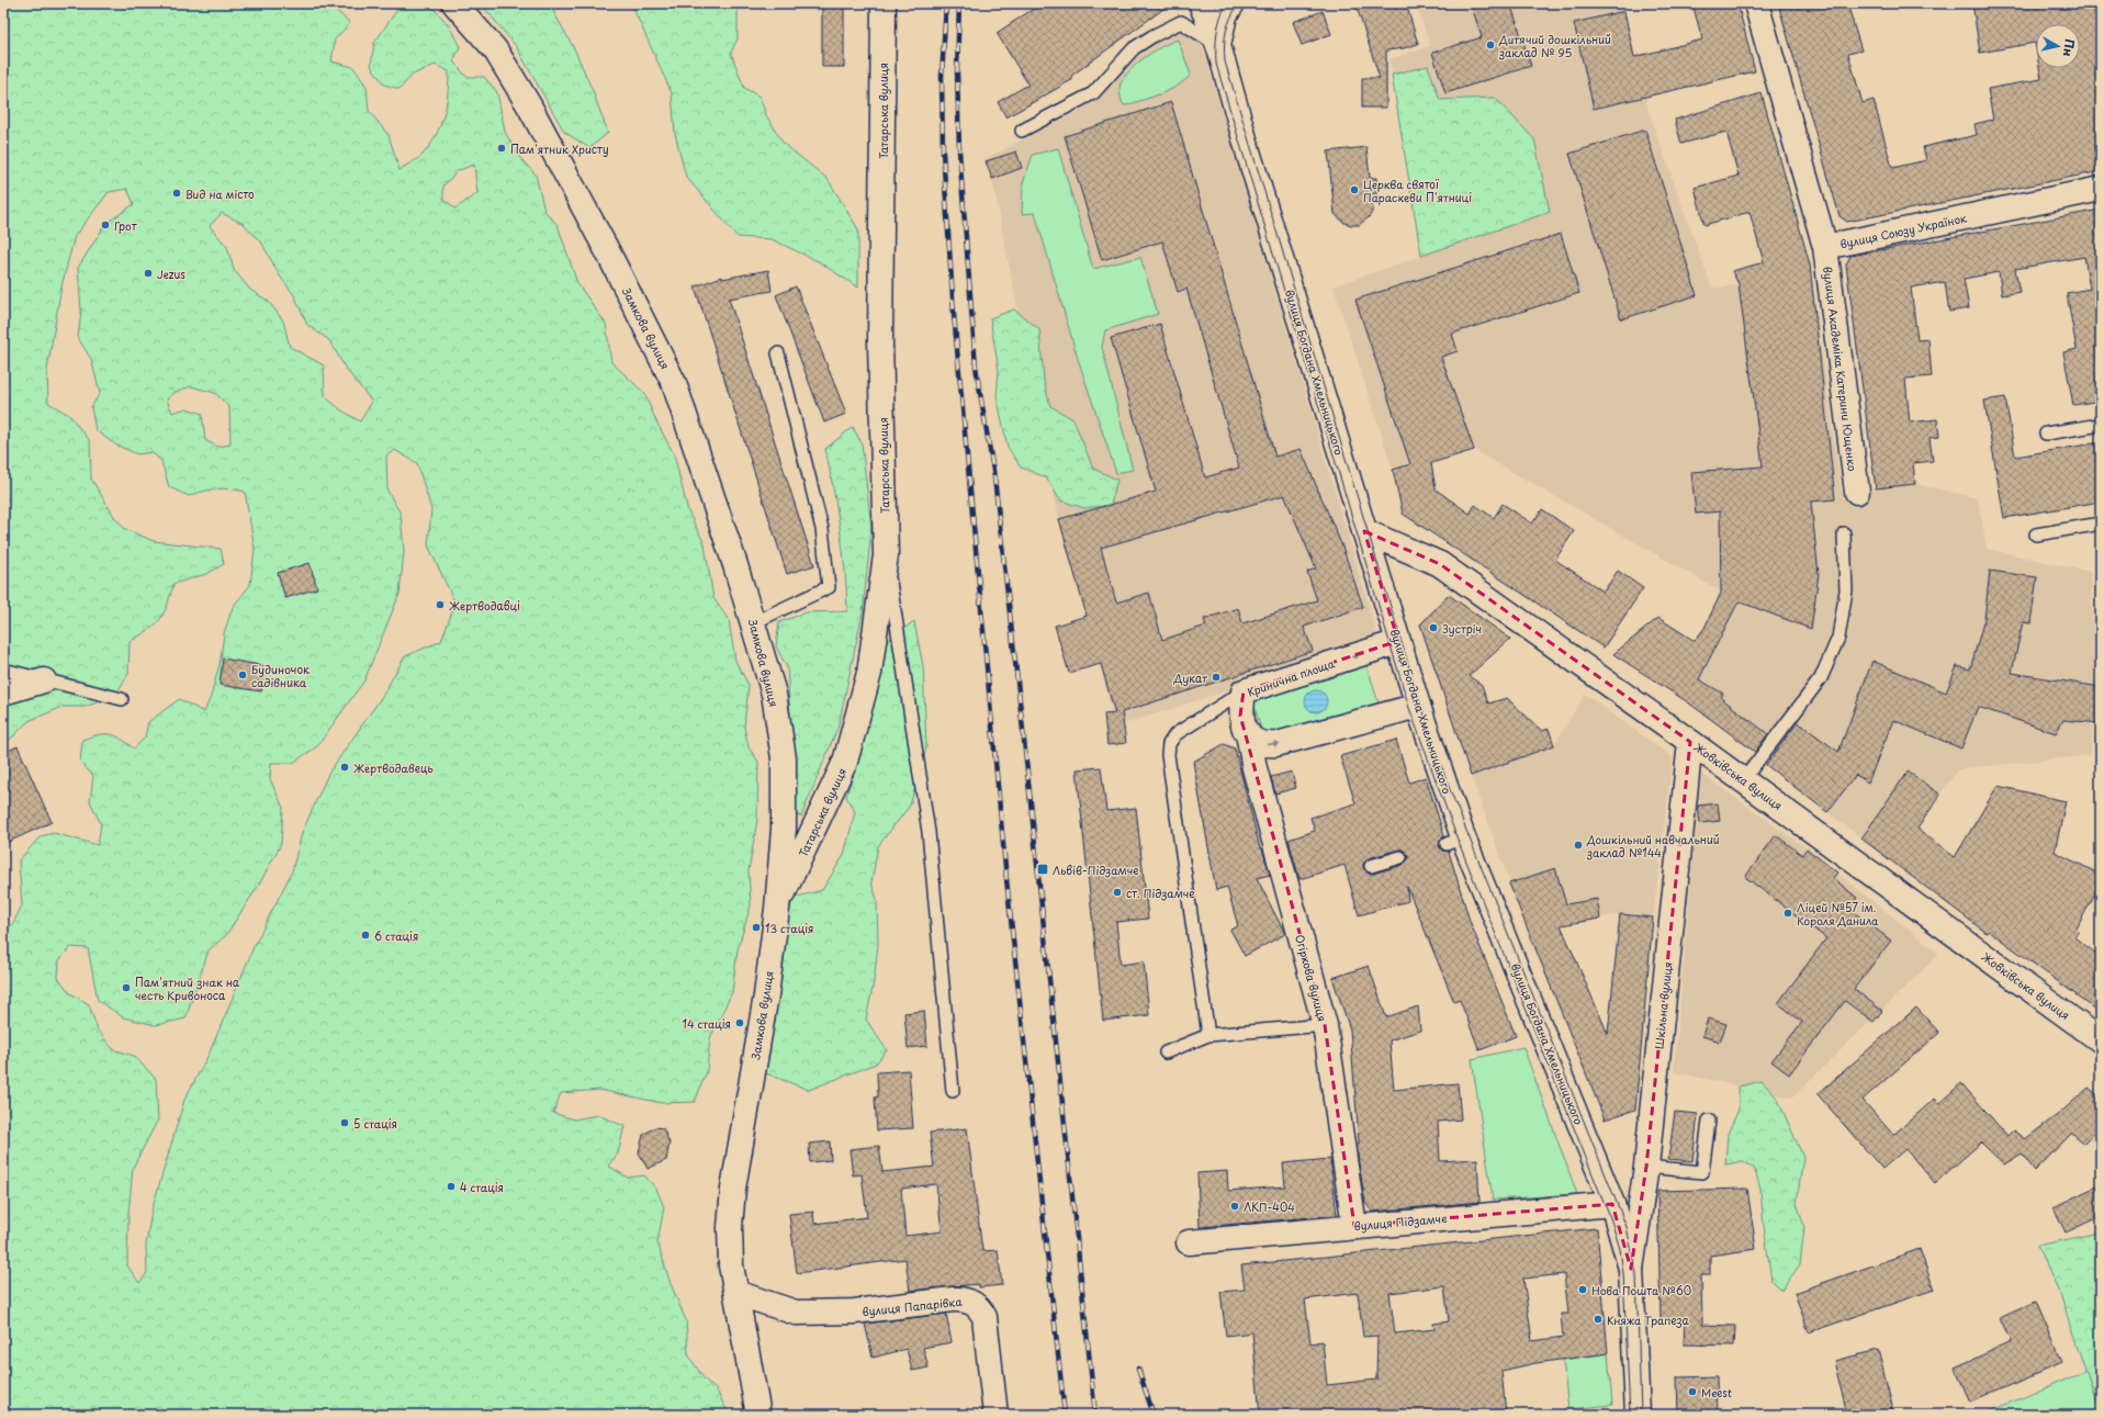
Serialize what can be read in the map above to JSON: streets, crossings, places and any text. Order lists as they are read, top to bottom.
{
  "streets": {
    "street": [
      "Татарська вулиця",
      "вулиця Союзу Українок",
      "Замкова вулиця",
      "вулиця Академіка Катерини Ющенко",
      "вулиця Богдана Хмельницького",
      "Кринична площа",
      "Жовківська вулиця",
      "Огіркова вулиця",
      "Шкільна вулиця",
      "вулиця Підзамче",
      "вулиця Папарівка"
    ]
  },
  "crossings": [
    ["Татарська вулиця", "Замкова вулиця"],
    ["вулиця Союзу Українок", "вулиця Академіка Катерини Ющенко"],
    ["Замкова вулиця", "вулиця Папарівка"],
    ["вулиця Богдана Хмельницького", "Кринична площа"],
    ["вулиця Богдана Хмельницького", "Жовківська вулиця"],
    ["вулиця Богдана Хмельницького", "Шкільна вулиця"],
    ["вулиця Богдана Хмельницького", "вулиця Підзамче"],
    ["Кринична площа", "Огіркова вулиця"],
    ["Жовківська вулиця", "Шкільна вулиця"],
    ["Огіркова вулиця", "вулиця Підзамче"]
  ],
  "places": {
    "other": [
      "Дитячий дошкільний заклад № 95",
      "Пам'ятник Христу",
      "Церква святої Параскеви П'ятниці",
      "Вид на місто",
      "Грот",
      "Jezus",
      "Жертводавцi",
      "Зустріч",
      "Будиночок садівника",
      "Дукат",
      "Жертводавець",
      "Дошкільний навчальний заклад №144",
      "ст. Підзамче",
      "Ліцей №57 ім. Короля Данила",
      "13 стація",
      "6 стація",
      "Пам'ятний знак на честь Кривоноса",
      "14 стація",
      "5 стація",
      "4 стація",
      "ЛКП-404",
      "Нова Пошта №60",
      "Княжа Трапеза",
      "Meest"
    ],
    "transit": ["Львів-Підзамче"]
  },
  "north": "right"
}
